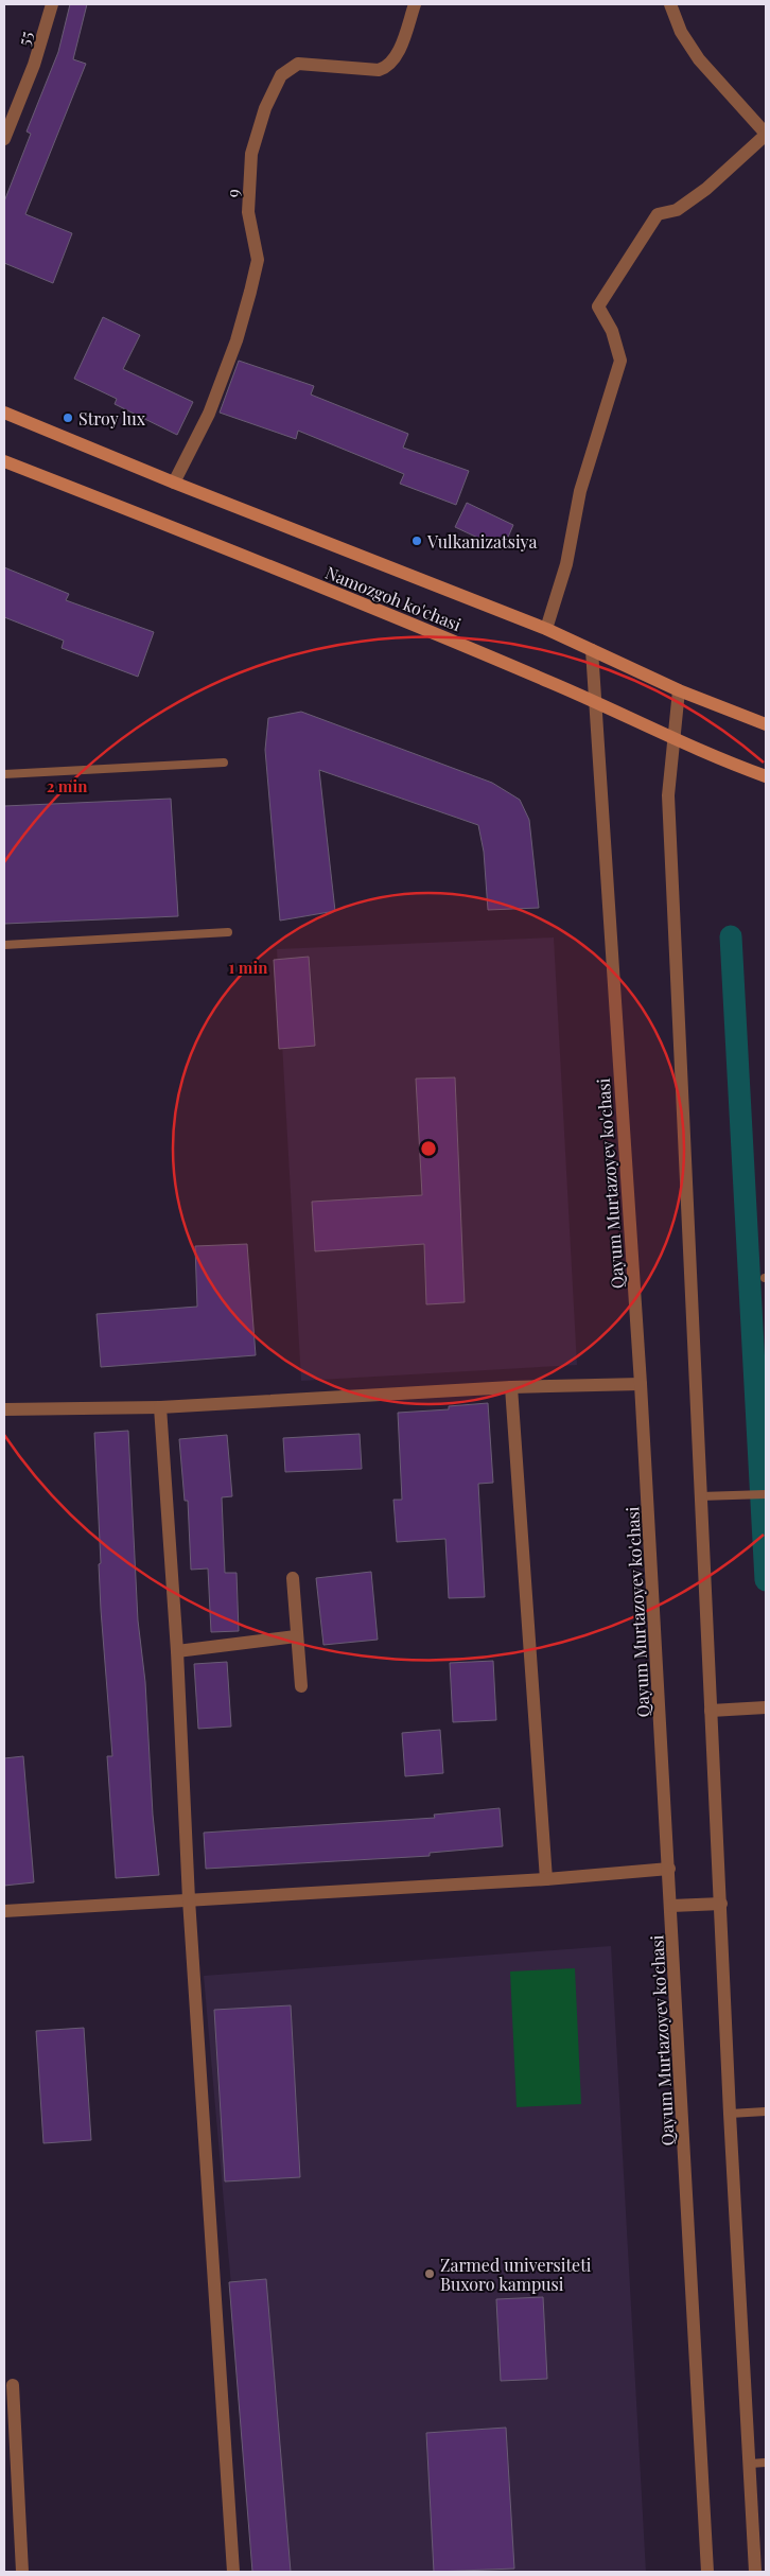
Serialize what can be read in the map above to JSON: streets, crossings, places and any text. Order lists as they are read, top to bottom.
{
  "streets": {
    "main road": ["Namozgoh ko'chasi"],
    "street": ["55", "9", "Qayum Murtazoyev ko'chasi"]
  },
  "crossings": [
    ["9", "Namozgoh ko'chasi"],
    ["Namozgoh ko'chasi", "Qayum Murtazoyev ko'chasi"]
  ],
  "places": ["Stroy lux", "Vulkanizatsiya", "Zarmed universiteti Buxoro kampusi"],
  "rings": ["2 min", "1 min"]
}
